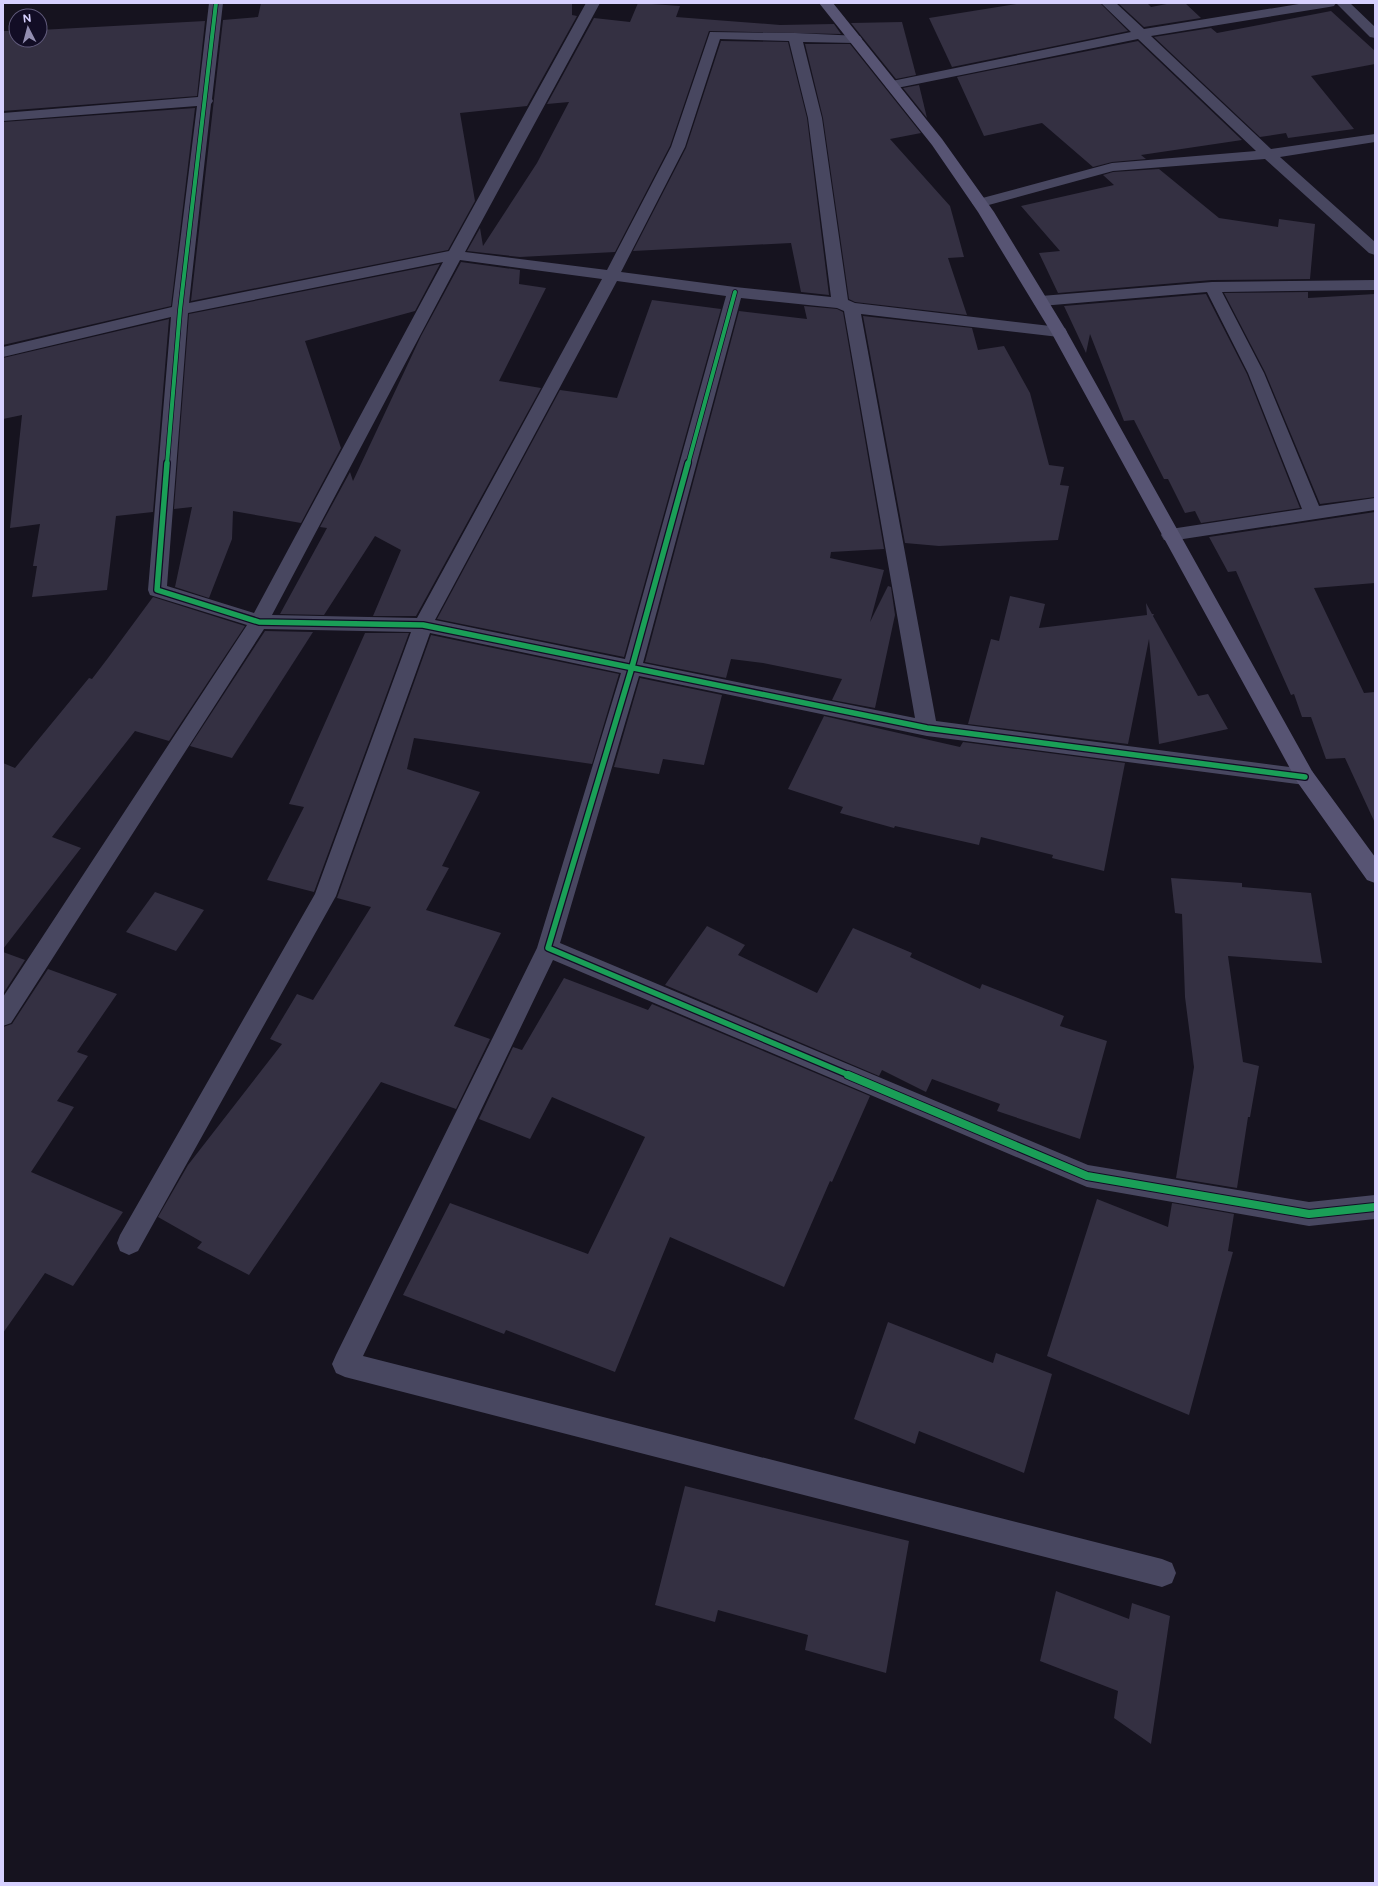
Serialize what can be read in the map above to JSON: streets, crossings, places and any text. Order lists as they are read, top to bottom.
{
  "north": "top"
}
